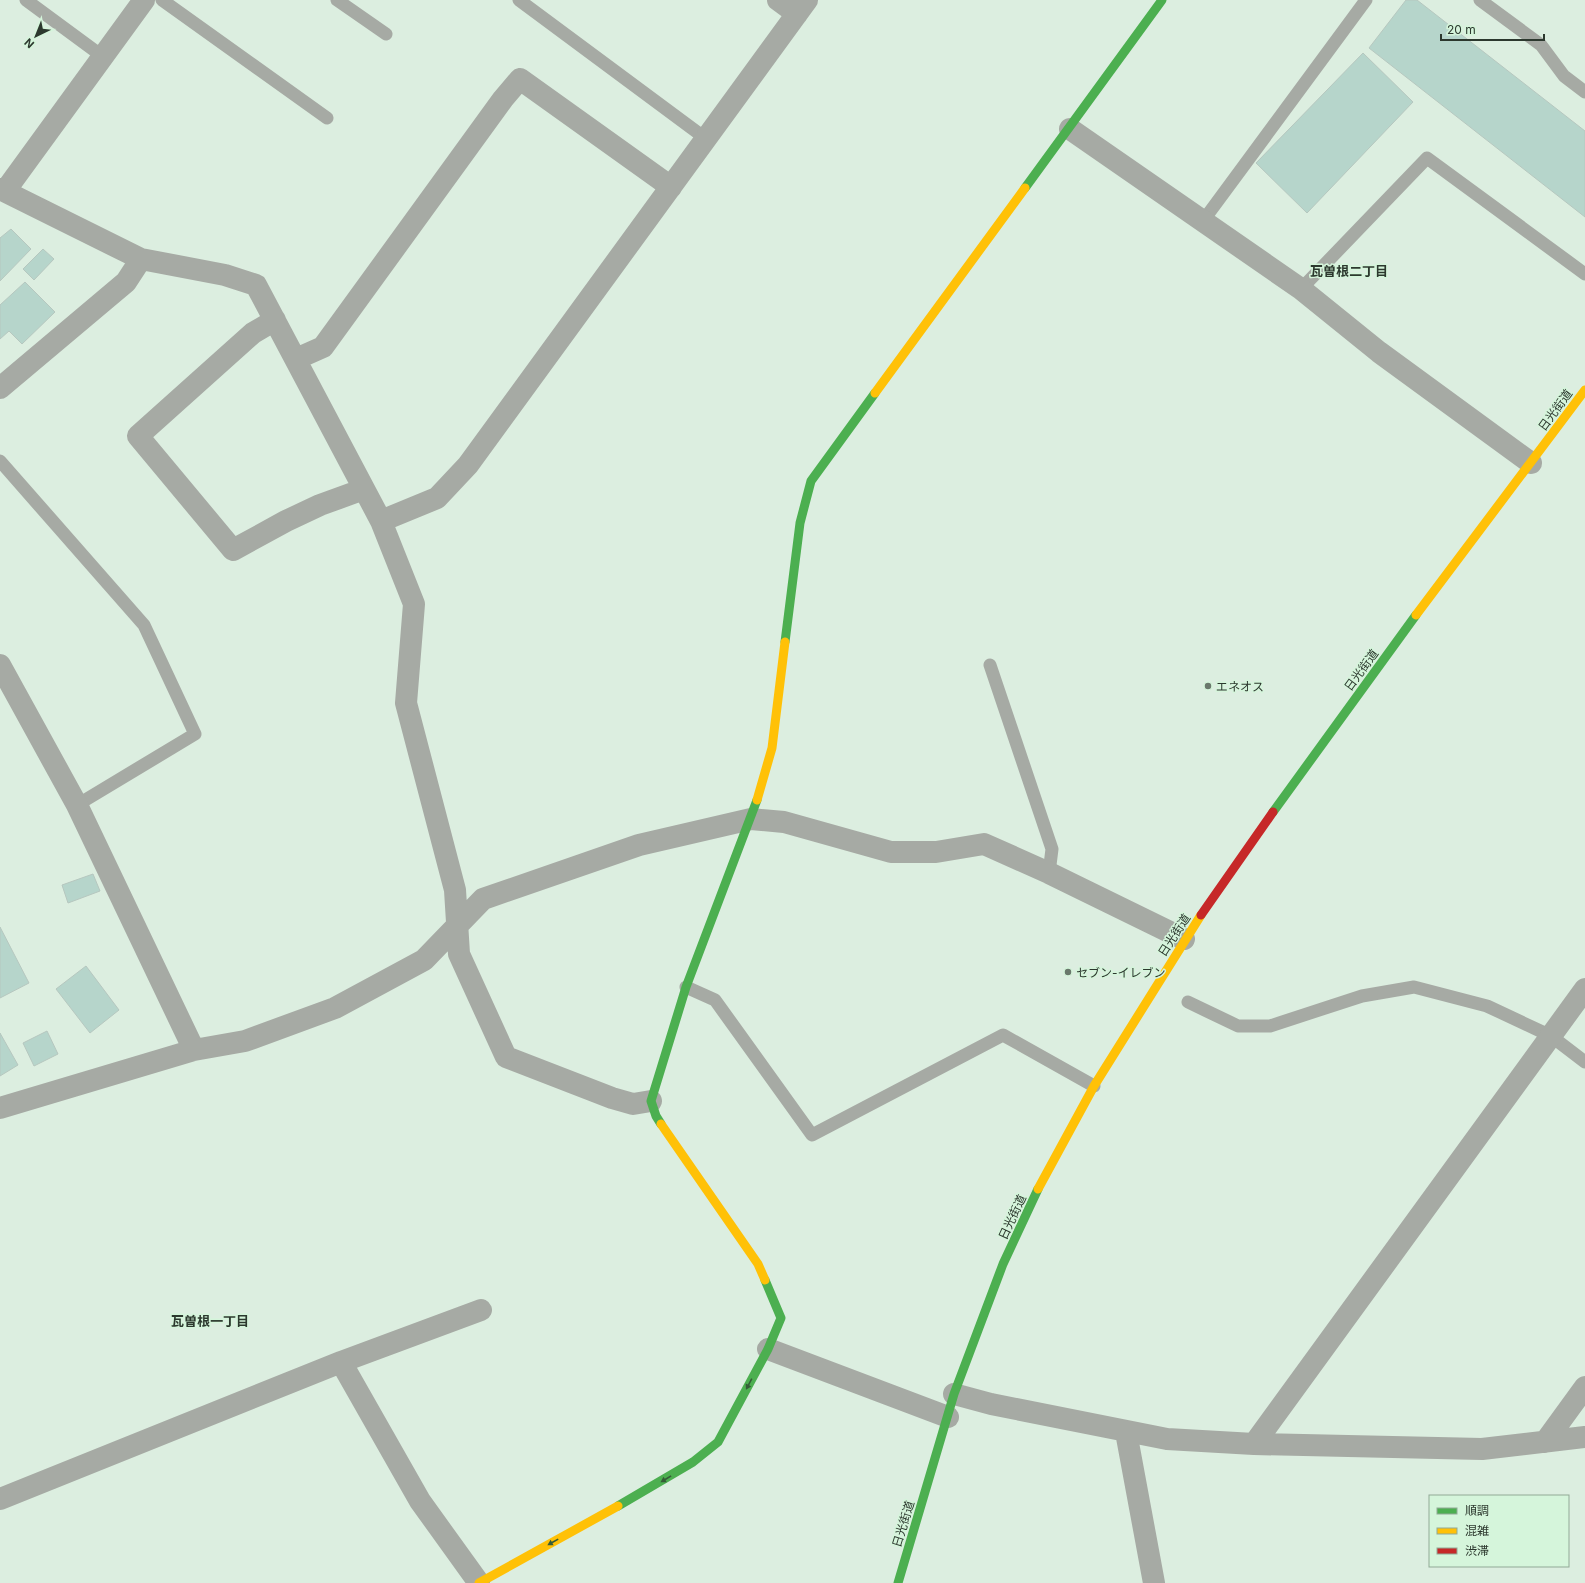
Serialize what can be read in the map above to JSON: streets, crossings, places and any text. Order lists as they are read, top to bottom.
{
  "streets": {
    "street": ["日光街道"]
  },
  "districts": ["瓦曽根二丁目", "瓦曽根一丁目"],
  "places": ["エネオス", "セブン-イレブン"],
  "legend": ["順調", "混雑", "渋滞"],
  "scale_bar": "20 m",
  "north": "bottom left"
}
